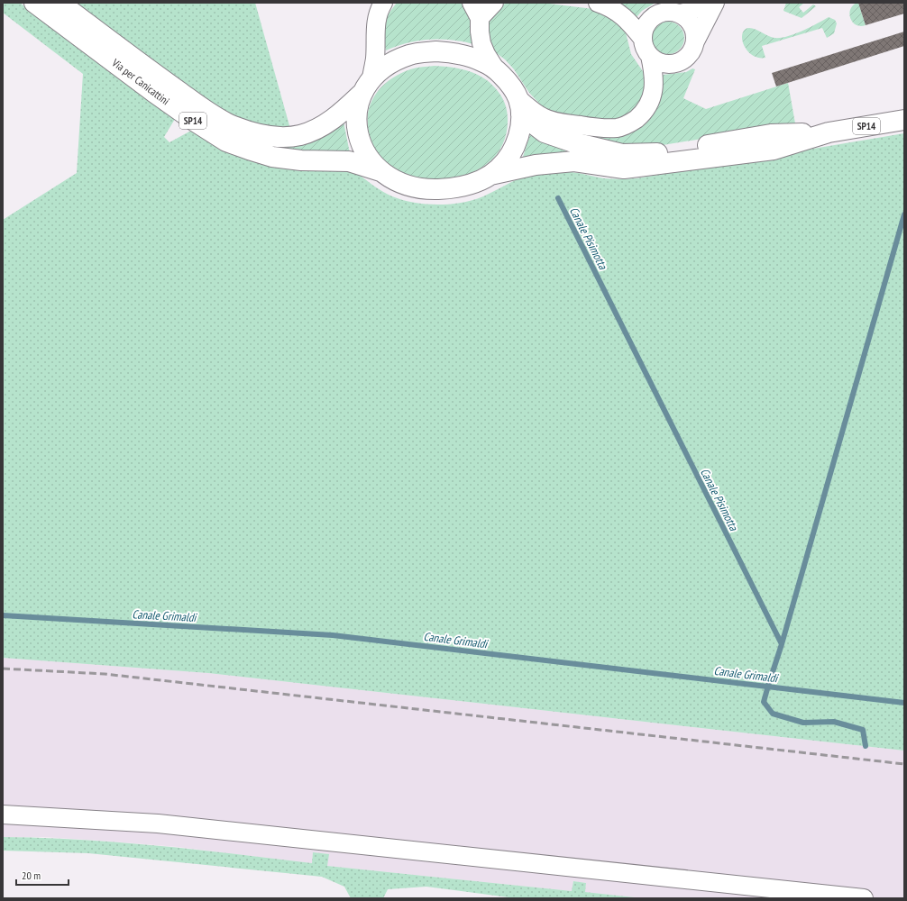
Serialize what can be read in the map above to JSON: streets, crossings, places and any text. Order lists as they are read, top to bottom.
{
  "streets": {
    "main road": ["Via per Canicattini", "SP14"]
  },
  "water": ["Canale Pisimotta", "Canale Grimaldi"],
  "scale_bar": "20 m"
}
